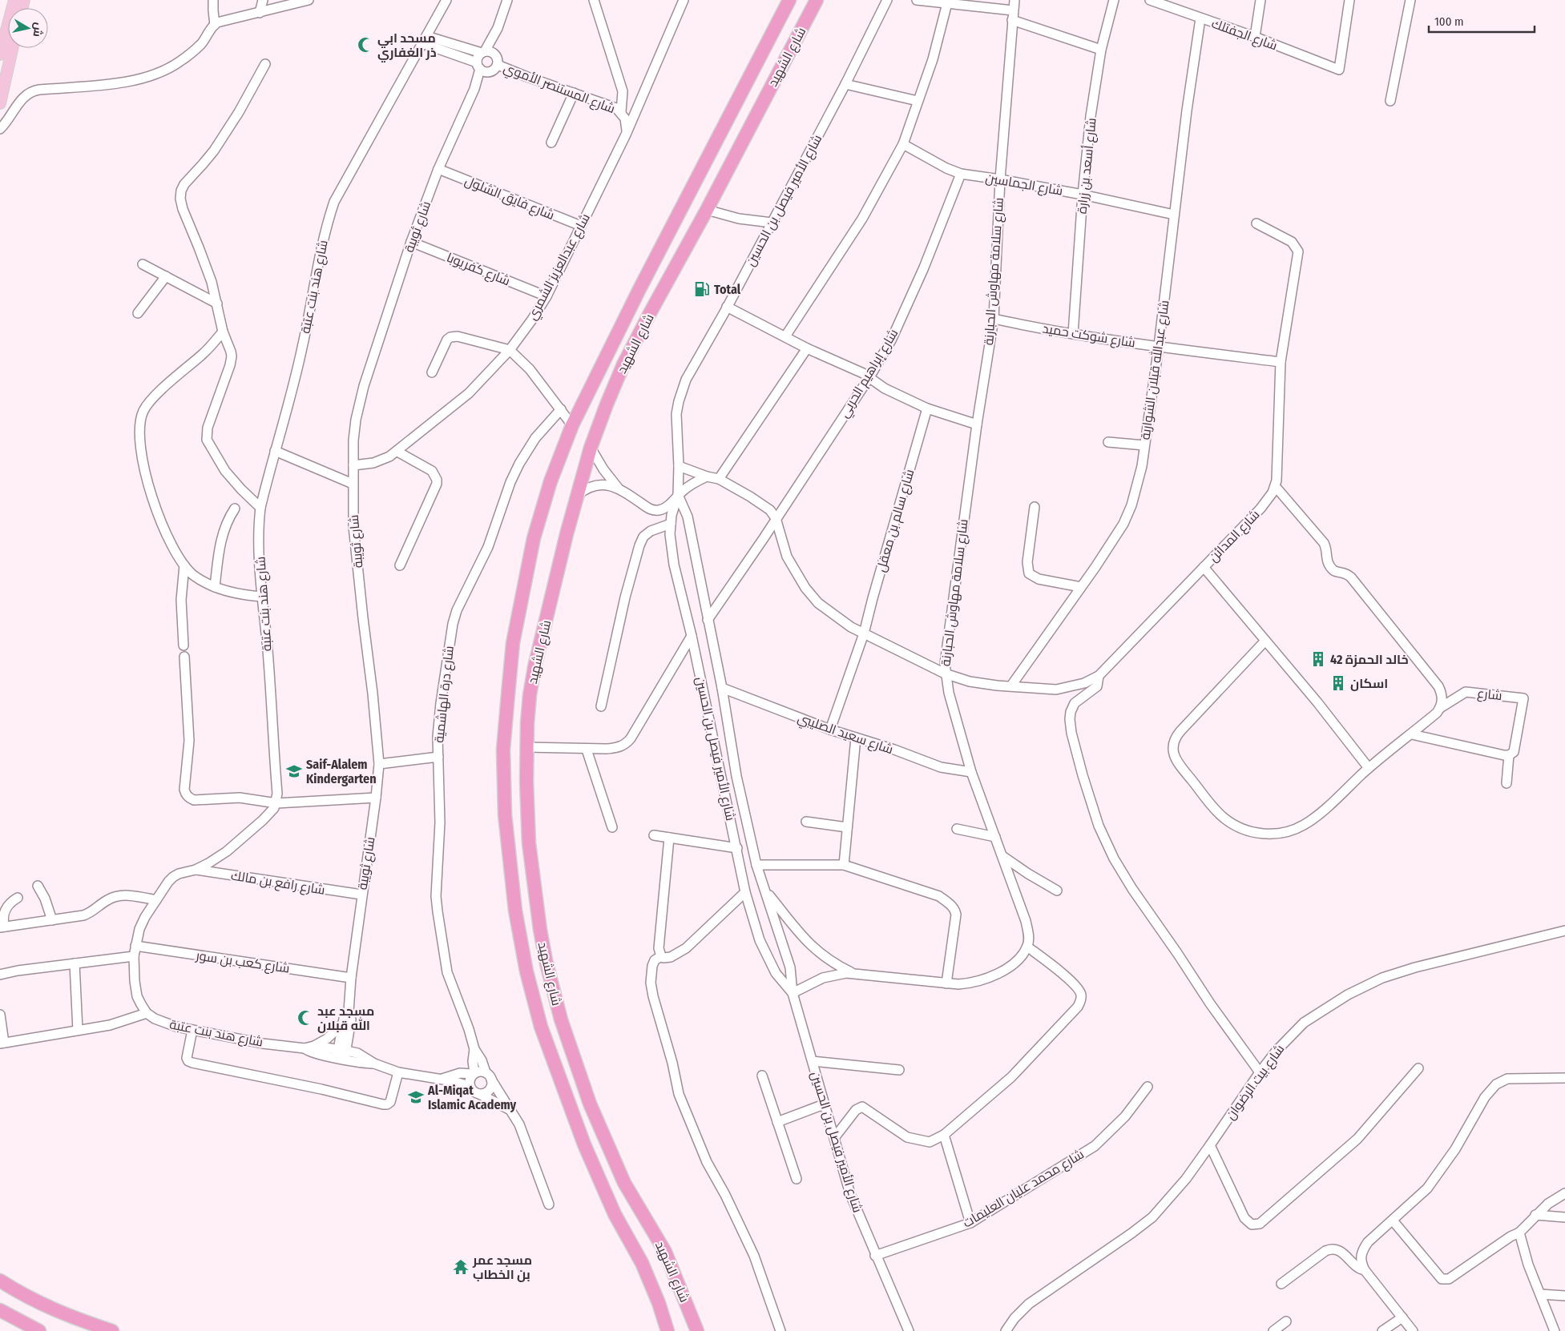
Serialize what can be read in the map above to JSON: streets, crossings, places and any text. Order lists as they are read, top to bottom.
{
  "streets": {
    "highway": ["شارع الشهيد"],
    "street": [
      "شارع الجفتلك",
      "شارع المستنصر الأموي",
      "شارع أسعد بن زرارة",
      "شارع الجماسين",
      "شارع فايق الشلول",
      "شارع الأمير فيصل بن الحسين",
      "شارع ثويبة",
      "شارع عبدالعزيز الشمري",
      "شارع كفريوبا",
      "شارع سلامة مهاوش الحبارنة",
      "شارع هند بنت عتبة",
      "شارع شوكت حميد",
      "شارع عبدالله قبلان الشواربة",
      "شارع إبراهيم الحربي",
      "شارع سالم بن معقل",
      "شارع المدائن",
      "شارع درة الهاشمية",
      "شارع",
      "شارع سعيد الصليبي",
      "شارع رافع بن مالك",
      "شارع كعب بن سور",
      "شارع بيت الرضوان",
      "شارع محمد عليان العليمات"
    ]
  },
  "crossings": [
    ["شارع الجفتلك", "شارع عبدالله قبلان الشواربة"],
    ["شارع المستنصر الأموي", "شارع ثويبة"],
    ["شارع المستنصر الأموي", "شارع عبدالعزيز الشمري"],
    ["شارع أسعد بن زرارة", "شارع الجماسين"],
    ["شارع أسعد بن زرارة", "شارع شوكت حميد"],
    ["شارع الجماسين", "شارع سلامة مهاوش الحبارنة"],
    ["شارع الجماسين", "شارع عبدالله قبلان الشواربة"],
    ["شارع الجماسين", "شارع إبراهيم الحربي"],
    ["شارع فايق الشلول", "شارع ثويبة"],
    ["شارع فايق الشلول", "شارع عبدالعزيز الشمري"],
    ["شارع الأمير فيصل بن الحسين", "شارع إبراهيم الحربي"],
    ["شارع الأمير فيصل بن الحسين", "شارع سعيد الصليبي"],
    ["شارع الأمير فيصل بن الحسين", "شارع محمد عليان العليمات"],
    ["شارع ثويبة", "شارع عبدالعزيز الشمري"],
    ["شارع ثويبة", "شارع كفريوبا"],
    ["شارع ثويبة", "شارع هند بنت عتبة"],
    ["شارع ثويبة", "شارع رافع بن مالك"],
    ["شارع ثويبة", "شارع كعب بن سور"],
    ["شارع عبدالعزيز الشمري", "شارع كفريوبا"],
    ["شارع سلامة مهاوش الحبارنة", "شارع شوكت حميد"],
    ["شارع سلامة مهاوش الحبارنة", "شارع المدائن"],
    ["شارع سلامة مهاوش الحبارنة", "شارع سعيد الصليبي"],
    ["شارع هند بنت عتبة", "شارع درة الهاشمية"],
    ["شارع شوكت حميد", "شارع عبدالله قبلان الشواربة"],
    ["شارع شوكت حميد", "شارع المدائن"],
    ["شارع عبدالله قبلان الشواربة", "شارع المدائن"],
    ["شارع إبراهيم الحربي", "شارع المدائن"],
    ["شارع سالم بن معقل", "شارع المدائن"],
    ["شارع سالم بن معقل", "شارع سعيد الصليبي"]
  ],
  "places": {
    "mosque": ["مسحد ابي ذر الغفاري", "مسجد عبد الله قبلان"],
    "fuel station": ["Total"],
    "building": ["خالد الحمزة 42", "اسكان"],
    "school or university": ["Saif-Alalem Kindergarten", "Al-Miqat Islamic Academy"],
    "temple": ["مسجد عمر بن الخطاب"]
  },
  "scale_bar": "100 m",
  "north": "right"
}
